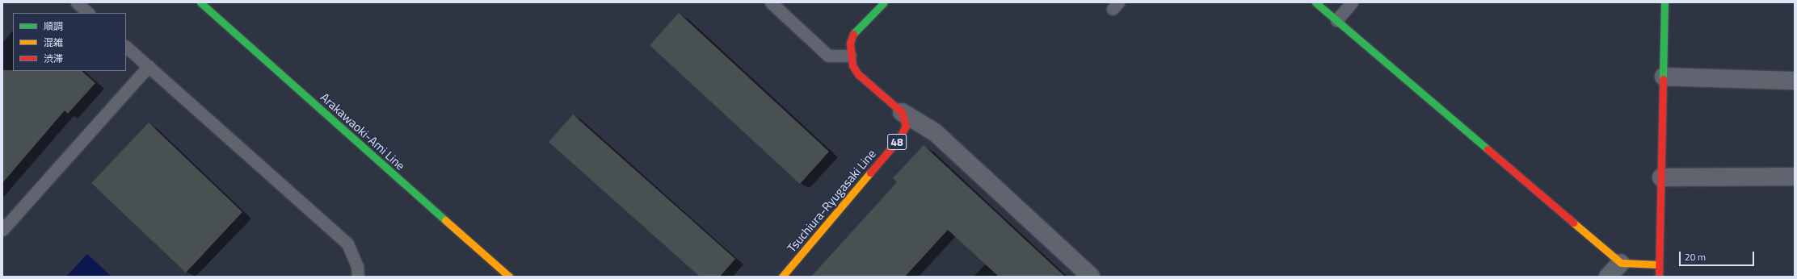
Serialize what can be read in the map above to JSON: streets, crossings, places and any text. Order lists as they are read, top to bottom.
{
  "streets": {
    "main road": ["Arakawaoki-Ami Line", "48", "Tsuchiura-Ryugasaki Line"]
  },
  "legend": ["順調", "混雑", "渋滞"],
  "scale_bar": "20 m"
}
